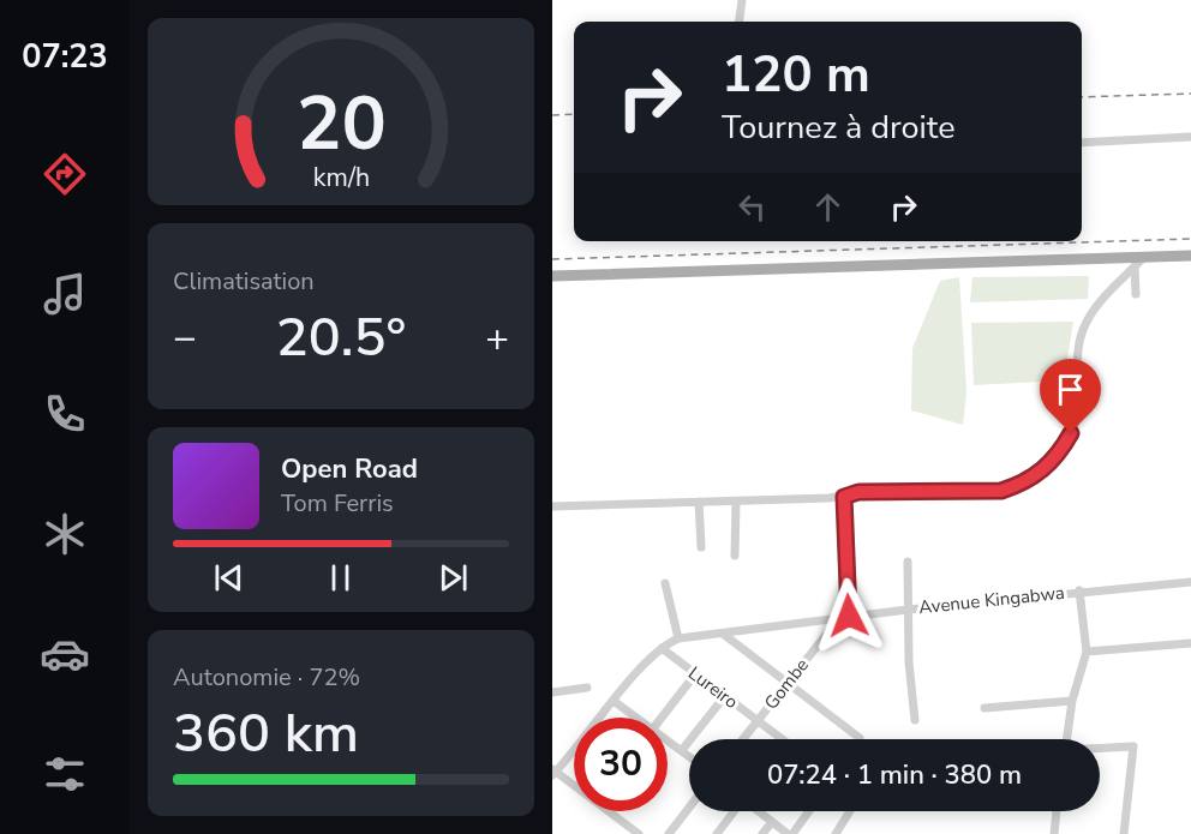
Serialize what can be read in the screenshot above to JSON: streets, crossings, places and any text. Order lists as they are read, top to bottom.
{
  "streets": {
    "street": ["Avenue Kingabwa", "Gombe", "Lureiro"]
  },
  "crossings": [
    ["Avenue Kingabwa", "Gombe"],
    ["Avenue Kingabwa", "Lureiro"],
    ["Gombe", "Lureiro"]
  ],
  "page": {
    "tabs": "07:23",
    "turn": ["120 m", "Tournez à droite"],
    "tile": [
      "Climatisation",
      ["Autonomie · 72%", "360 km"]
    ],
    "heat": ["−", "20.5°", "+"],
    "song": ["Open Road", "Tom Ferris"],
    "limit": "30",
    "trip": "07:24 · 1 min · 380 m",
    "gauge": ["20", "km/h"]
  }
}
